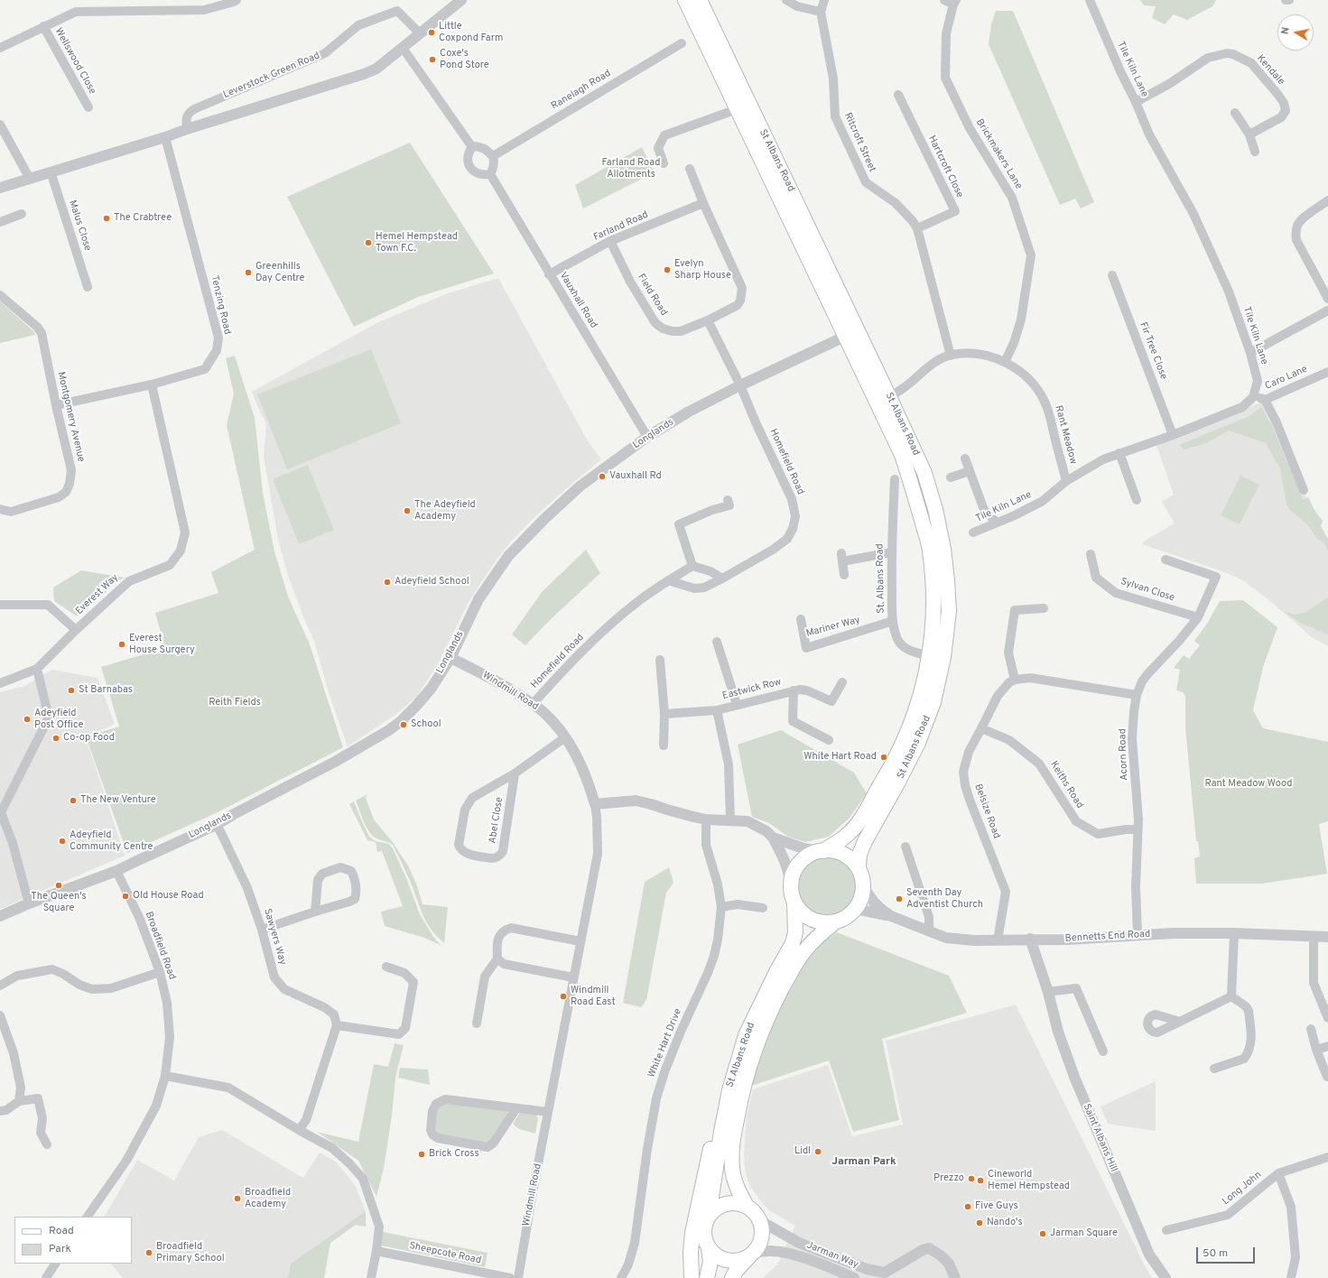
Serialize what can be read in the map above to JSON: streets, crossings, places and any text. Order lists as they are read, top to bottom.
{
  "streets": {
    "main road": ["St Albans Road"],
    "street": [
      "Wellswood Close",
      "Tile Kiln Lane",
      "Kendale",
      "Leverstock Green Road",
      "Ranelagh Road",
      "Ritcroft Street",
      "Brickmakers Lane",
      "Hartcroft Close",
      "Malus Close",
      "Farland Road",
      "Field Road",
      "Vauxhall Road",
      "Tenzing Road",
      "Fir Tree Close",
      "Caro Lane",
      "Montgomery Avenue",
      "Longlands",
      "Rant Meadow",
      "Homefield Road",
      "St. Albans Road",
      "Sylvan Close",
      "Everest Way",
      "Mariner Way",
      "Eastwick Row",
      "Windmill Road",
      "Acorn Road",
      "Keiths Road",
      "Belsize Road",
      "Abel Close",
      "Sawyers Way",
      "Bennetts End Road",
      "Broadfield Road",
      "White Hart Drive",
      "Saint Albans Hill",
      "Long John",
      "Sheepcote Road",
      "Jarman Way"
    ]
  },
  "crossings": [
    ["Tile Kiln Lane", "Kendale"],
    ["Tile Kiln Lane", "Fir Tree Close"],
    ["Tile Kiln Lane", "Caro Lane"],
    ["Tile Kiln Lane", "Rant Meadow"],
    ["Leverstock Green Road", "Malus Close"],
    ["Leverstock Green Road", "Tenzing Road"],
    ["Ranelagh Road", "Vauxhall Road"],
    ["Ritcroft Street", "Hartcroft Close"],
    ["Ritcroft Street", "Rant Meadow"],
    ["Brickmakers Lane", "Rant Meadow"],
    ["St Albans Road", "Longlands"],
    ["St Albans Road", "Rant Meadow"],
    ["St Albans Road", "St. Albans Road"],
    ["St Albans Road", "Bennetts End Road"],
    ["St Albans Road", "Jarman Way"],
    ["Farland Road", "Field Road"],
    ["Farland Road", "Vauxhall Road"],
    ["Vauxhall Road", "Longlands"],
    ["Tenzing Road", "Montgomery Avenue"],
    ["Tenzing Road", "Everest Way"],
    ["Longlands", "Homefield Road"],
    ["Longlands", "Windmill Road"],
    ["Longlands", "Sawyers Way"],
    ["Longlands", "Broadfield Road"],
    ["Homefield Road", "Windmill Road"],
    ["St. Albans Road", "Mariner Way"],
    ["Sylvan Close", "Acorn Road"],
    ["Windmill Road", "Abel Close"],
    ["Acorn Road", "Keiths Road"],
    ["Acorn Road", "Bennetts End Road"],
    ["Keiths Road", "Belsize Road"],
    ["Belsize Road", "Bennetts End Road"],
    ["Bennetts End Road", "Saint Albans Hill"]
  ],
  "districts": ["Jarman Park"],
  "parks": ["Farland Road Allotments", "Reith Fields", "Rant Meadow Wood"],
  "places": [
    "Little Coxpond Farm",
    "Coxe's Pond Store",
    "The Crabtree",
    "Hemel Hempstead Town F.C.",
    "Evelyn Sharp House",
    "Greenhills Day Centre",
    "Vauxhall Rd",
    "The Adeyfield Academy",
    "Adeyfield School",
    "Everest House Surgery",
    "St Barnabas",
    "Adeyfield Post Office",
    "School",
    "Co-op Food",
    "White Hart Road",
    "The New Venture",
    "Adeyfield Community Centre",
    "The Queen's Square",
    "Old House Road",
    "Seventh Day Adventist Church",
    "Windmill Road East",
    "Lidl",
    "Brick Cross",
    "Prezzo",
    "Cineworld Hemel Hempstead",
    "Broadfield Academy",
    "Five Guys",
    "Nando's",
    "Jarman Square",
    "Broadfield Primary School"
  ],
  "legend": ["Road", "Park"],
  "scale_bar": "50 m",
  "north": "left"
}
